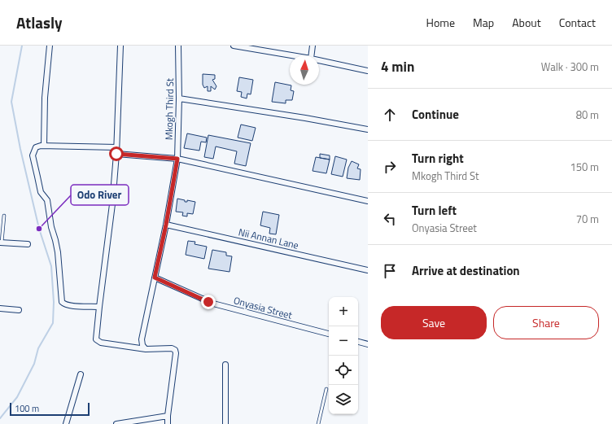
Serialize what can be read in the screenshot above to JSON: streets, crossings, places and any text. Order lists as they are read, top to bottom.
{
  "streets": {
    "street": ["Mkogh Third St", "Nii Annan Lane", "Onyasia Street"]
  },
  "crossings": [
    ["Mkogh Third St", "Nii Annan Lane"],
    ["Mkogh Third St", "Onyasia Street"]
  ],
  "places": ["Odo River"],
  "scale_bar": "100 m",
  "north": "top",
  "page": {
    "header": "Atlasly",
    "nav": [
      "Home",
      "Map",
      "About",
      "Contact"
    ],
    "heading": ["4 min", "Walk · 300 m"],
    "list": [
      ["Continue", "80 m"],
      ["Turn right", "Mkogh Third St", "150 m"],
      ["Turn left", "Onyasia Street", "70 m"],
      "Arrive at destination"
    ],
    "buttons": ["Save", "Share"],
    "map_buttons": ["+", "−"],
    "scale": "100 m"
  }
}
